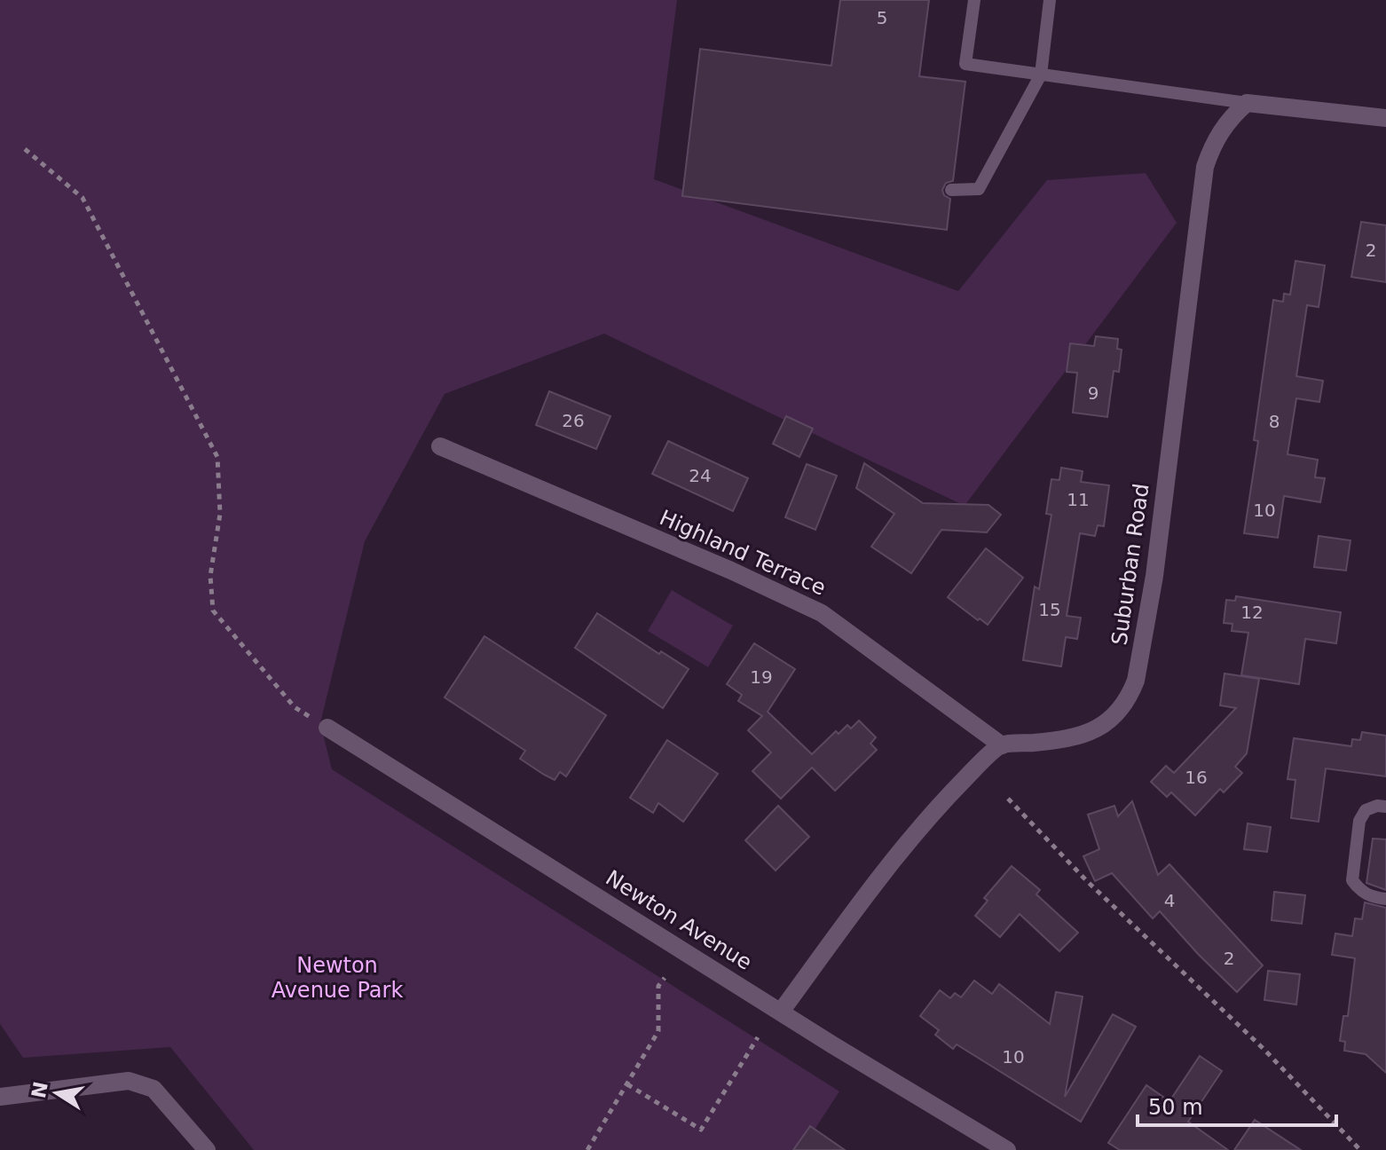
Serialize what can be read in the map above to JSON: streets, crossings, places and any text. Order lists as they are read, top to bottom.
{
  "streets": {
    "street": ["Highland Terrace", "Suburban Road", "Newton Avenue"]
  },
  "crossings": [
    ["Highland Terrace", "Suburban Road"]
  ],
  "parks": ["Newton Avenue Park"],
  "house_numbers": [
    "5",
    "2",
    "9",
    "26",
    "8",
    "24",
    "11",
    "10",
    "15",
    "12",
    "19",
    "16",
    "4",
    "2",
    "10"
  ],
  "scale_bar": "50 m",
  "north": "left"
}
